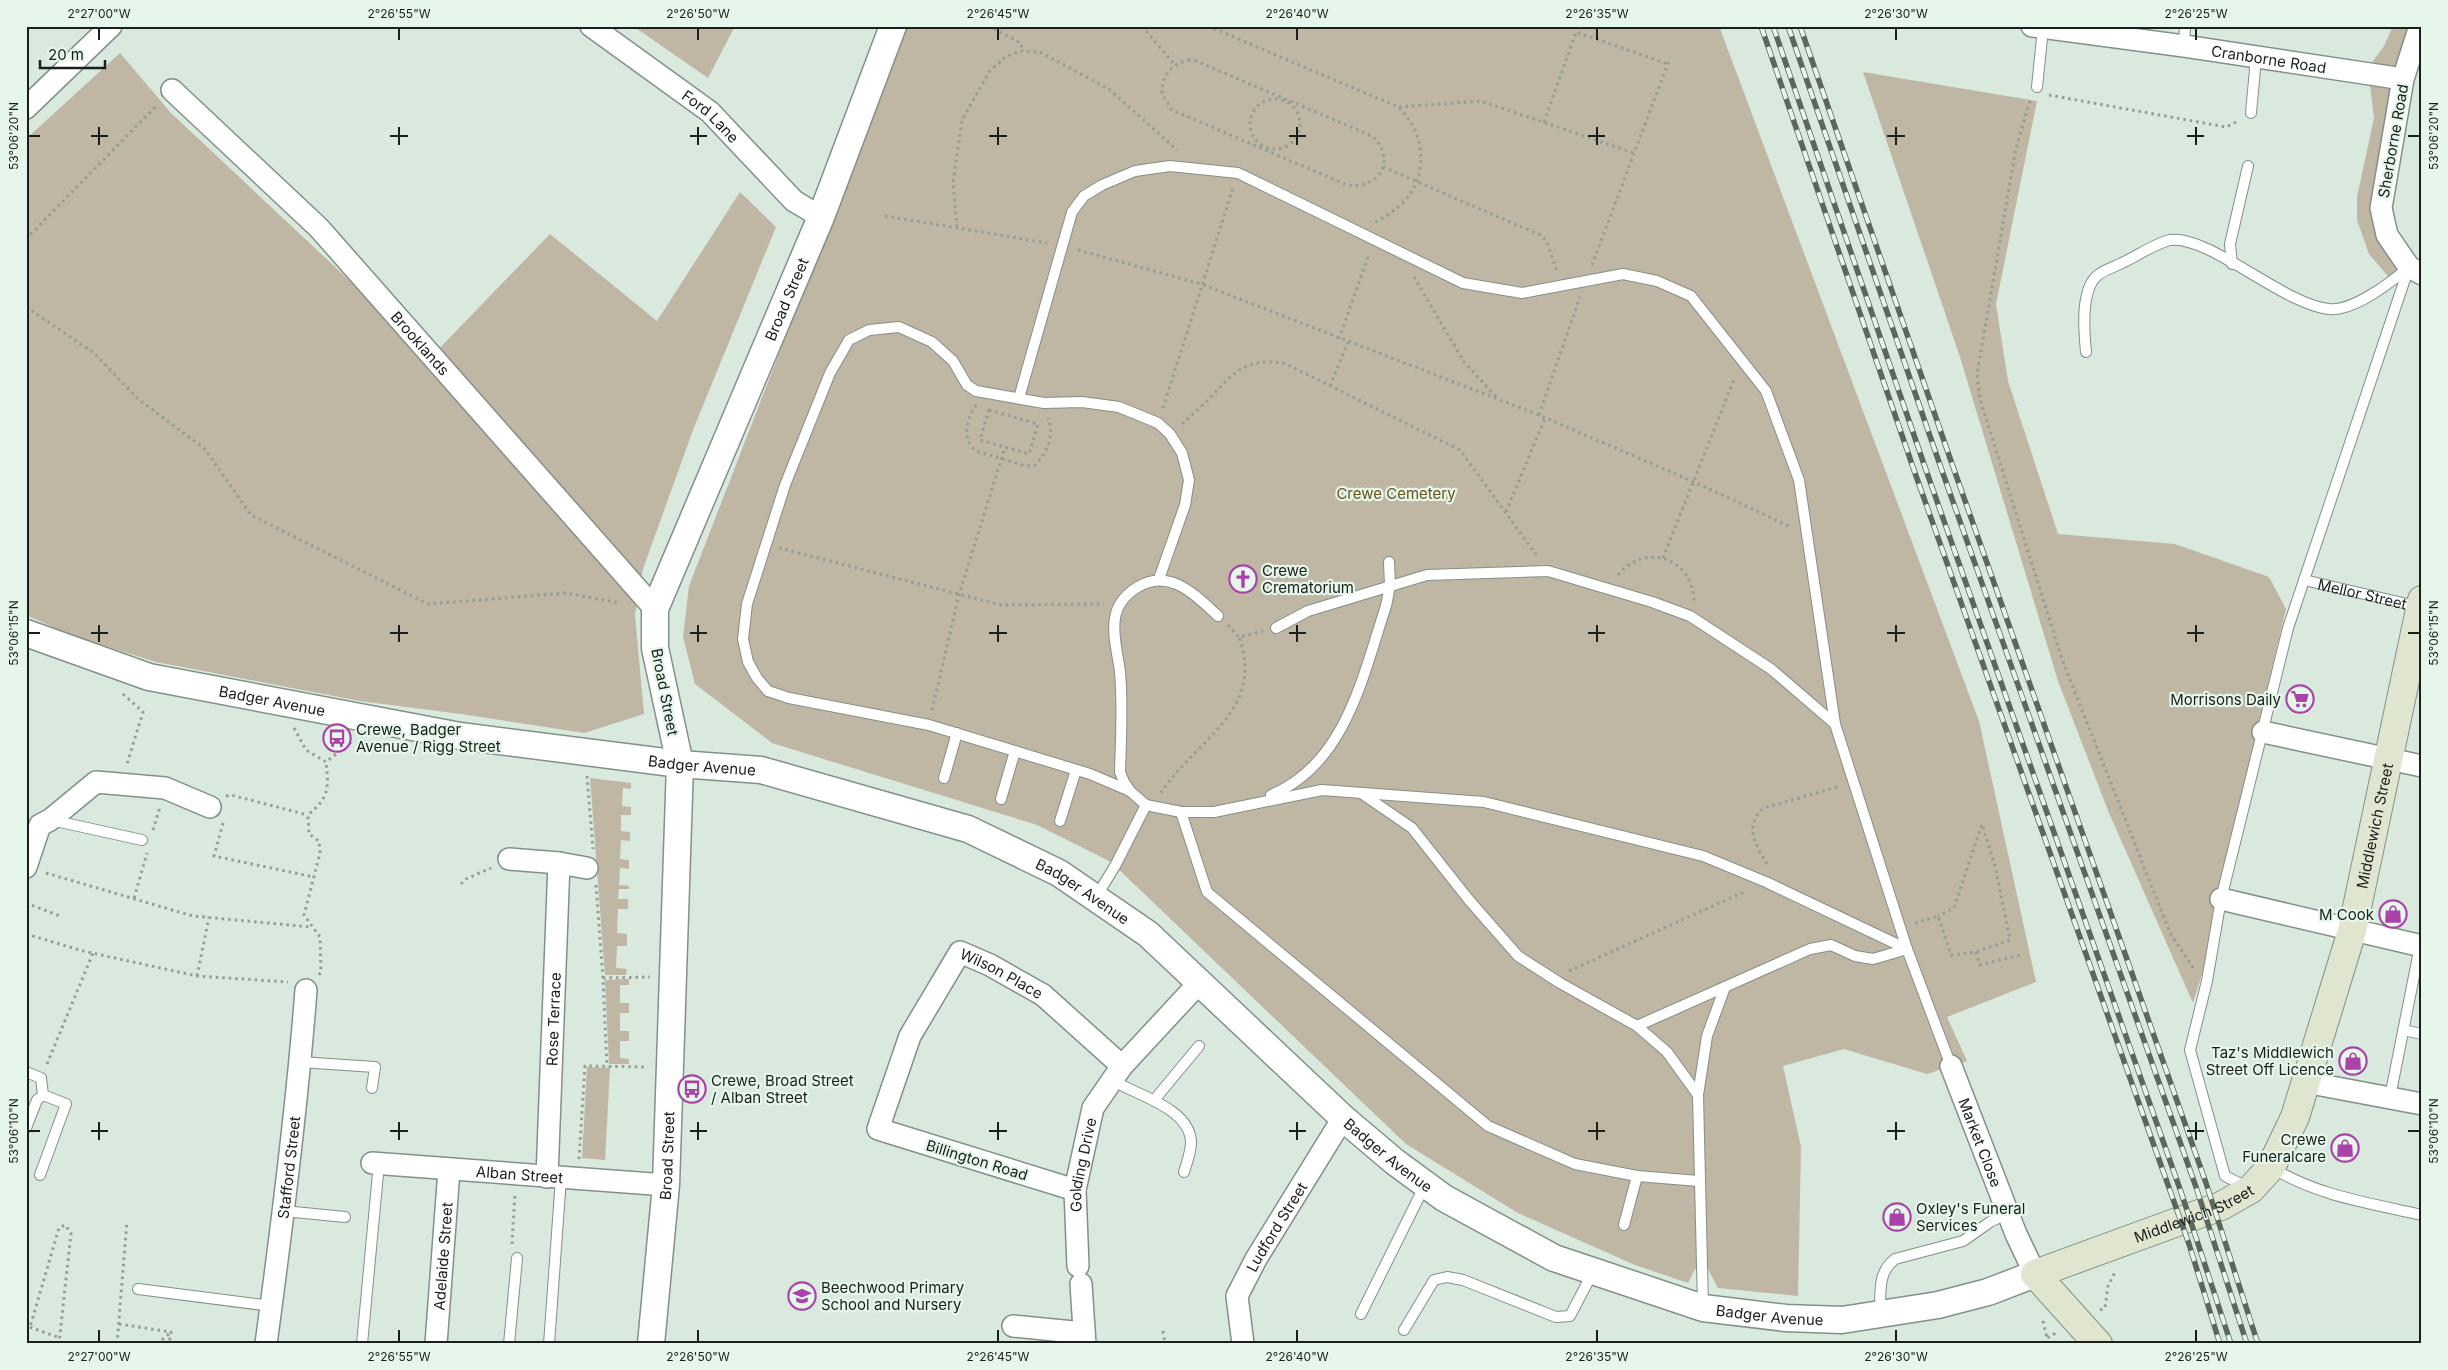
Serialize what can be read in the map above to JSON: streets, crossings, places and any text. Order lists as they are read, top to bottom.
{
  "streets": {
    "main road": ["Middlewich Street"],
    "street": [
      "Cranborne Road",
      "Ford Lane",
      "Sherborne Road",
      "Broad Street",
      "Brooklands",
      "Badger Avenue",
      "Wilson Place",
      "Rose Terrace",
      "Market Close",
      "Billington Road",
      "Golding Drive",
      "Stafford Street",
      "Alban Street",
      "Ludford Street",
      "Adelaide Street"
    ],
    "lane": ["Mellor Street"]
  },
  "crossings": [
    ["Cranborne Road", "Sherborne Road"],
    ["Ford Lane", "Broad Street"],
    ["Broad Street", "Brooklands"],
    ["Broad Street", "Badger Avenue"],
    ["Broad Street", "Alban Street"],
    ["Mellor Street", "Middlewich Street"],
    ["Badger Avenue", "Middlewich Street"],
    ["Badger Avenue", "Market Close"],
    ["Badger Avenue", "Golding Drive"],
    ["Badger Avenue", "Ludford Street"],
    ["Middlewich Street", "Market Close"],
    ["Wilson Place", "Billington Road"],
    ["Wilson Place", "Golding Drive"],
    ["Rose Terrace", "Alban Street"],
    ["Billington Road", "Golding Drive"],
    ["Alban Street", "Adelaide Street"]
  ],
  "parks": ["Crewe Cemetery"],
  "places": {
    "church": ["Crewe Crematorium"],
    "supermarket": ["Morrisons Daily"],
    "bus stop": ["Crewe, Badger Avenue / Rigg Street", "Crewe, Broad Street / Alban Street"],
    "shop": [
      "M Cook",
      "Taz's Middlewich Street Off Licence",
      "Crewe Funeralcare",
      "Oxley's Funeral Services"
    ],
    "school or university": ["Beechwood Primary School and Nursery"]
  },
  "scale_bar": "20 m",
  "coordinates": [
    "2°27'00\"W",
    "2°26'55\"W",
    "2°26'50\"W",
    "2°26'45\"W",
    "2°26'40\"W",
    "2°26'35\"W",
    "2°26'30\"W",
    "2°26'25\"W",
    "53°06'20\"N",
    "53°06'15\"N",
    "53°06'10\"N"
  ]
}
